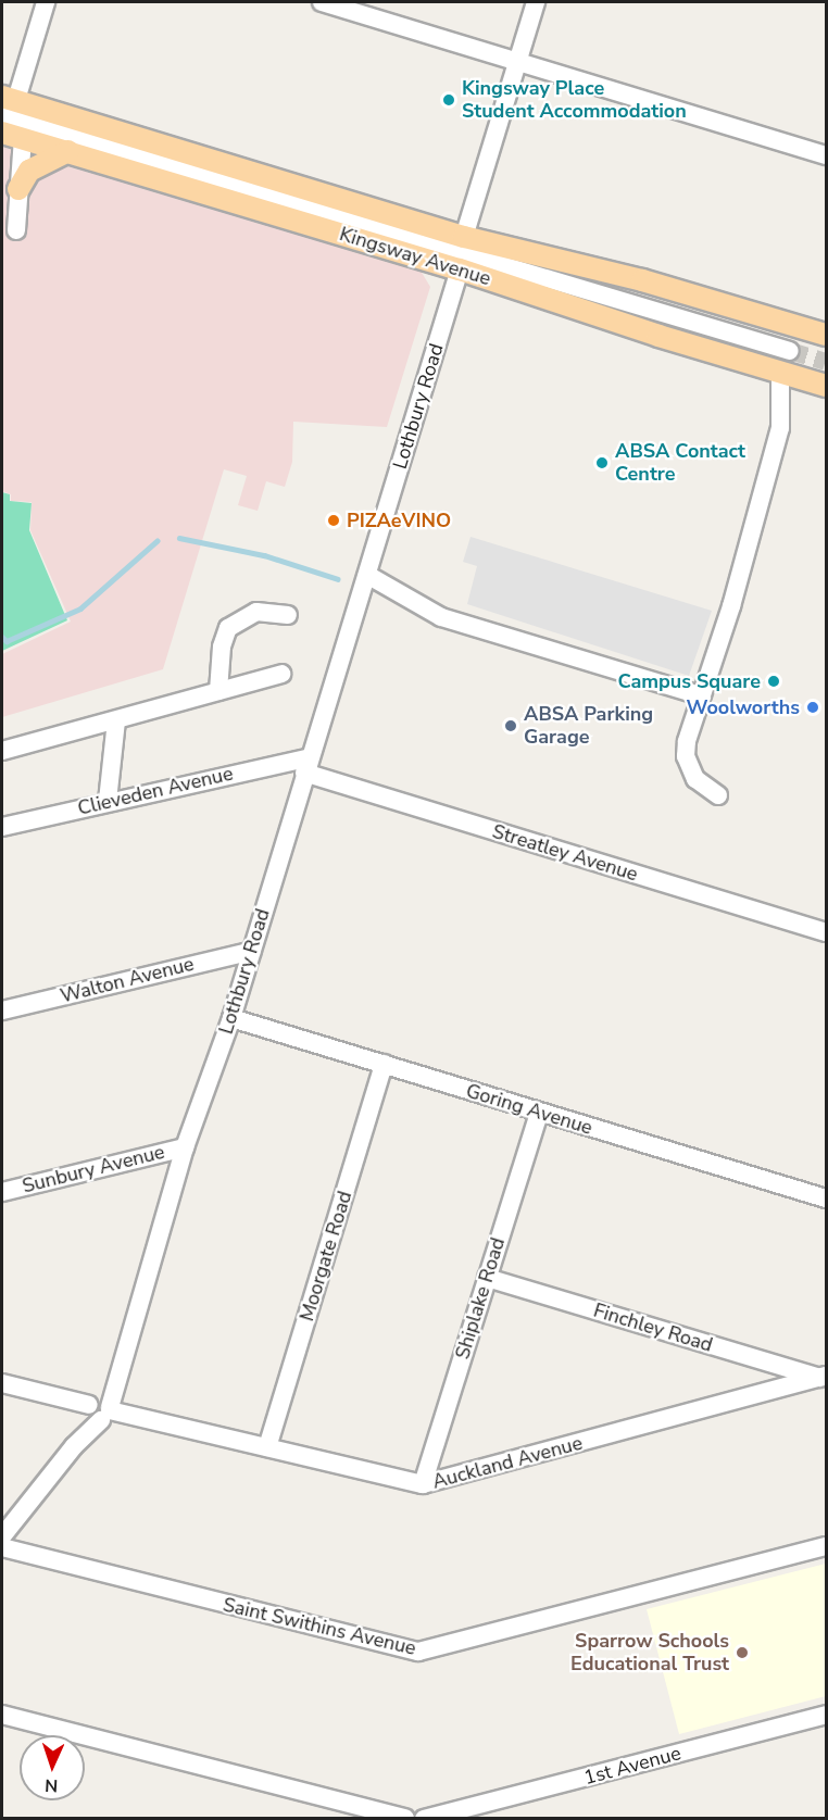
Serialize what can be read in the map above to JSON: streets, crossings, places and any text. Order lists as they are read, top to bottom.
{
  "streets": {
    "main road": ["Kingsway Avenue"],
    "street": [
      "Lothbury Road",
      "Clieveden Avenue",
      "Streatley Avenue",
      "Walton Avenue",
      "Goring Avenue",
      "Sunbury Avenue",
      "Moorgate Road",
      "Shiplake Road",
      "Finchley Road",
      "Auckland Avenue",
      "Saint Swithins Avenue",
      "1st Avenue"
    ]
  },
  "crossings": [
    ["Kingsway Avenue", "Lothbury Road"],
    ["Lothbury Road", "Clieveden Avenue"],
    ["Lothbury Road", "Streatley Avenue"],
    ["Lothbury Road", "Walton Avenue"],
    ["Lothbury Road", "Goring Avenue"],
    ["Lothbury Road", "Sunbury Avenue"],
    ["Lothbury Road", "Auckland Avenue"],
    ["Clieveden Avenue", "Streatley Avenue"],
    ["Goring Avenue", "Moorgate Road"],
    ["Goring Avenue", "Shiplake Road"],
    ["Moorgate Road", "Auckland Avenue"],
    ["Shiplake Road", "Finchley Road"],
    ["Shiplake Road", "Auckland Avenue"],
    ["Finchley Road", "Auckland Avenue"]
  ],
  "places": [
    "Kingsway Place Student Accommodation",
    "ABSA Contact Centre",
    "PIZAeVINO",
    "Campus Square",
    "Woolworths",
    "ABSA Parking Garage",
    "Sparrow Schools Educational Trust"
  ],
  "north": "bottom"
}
